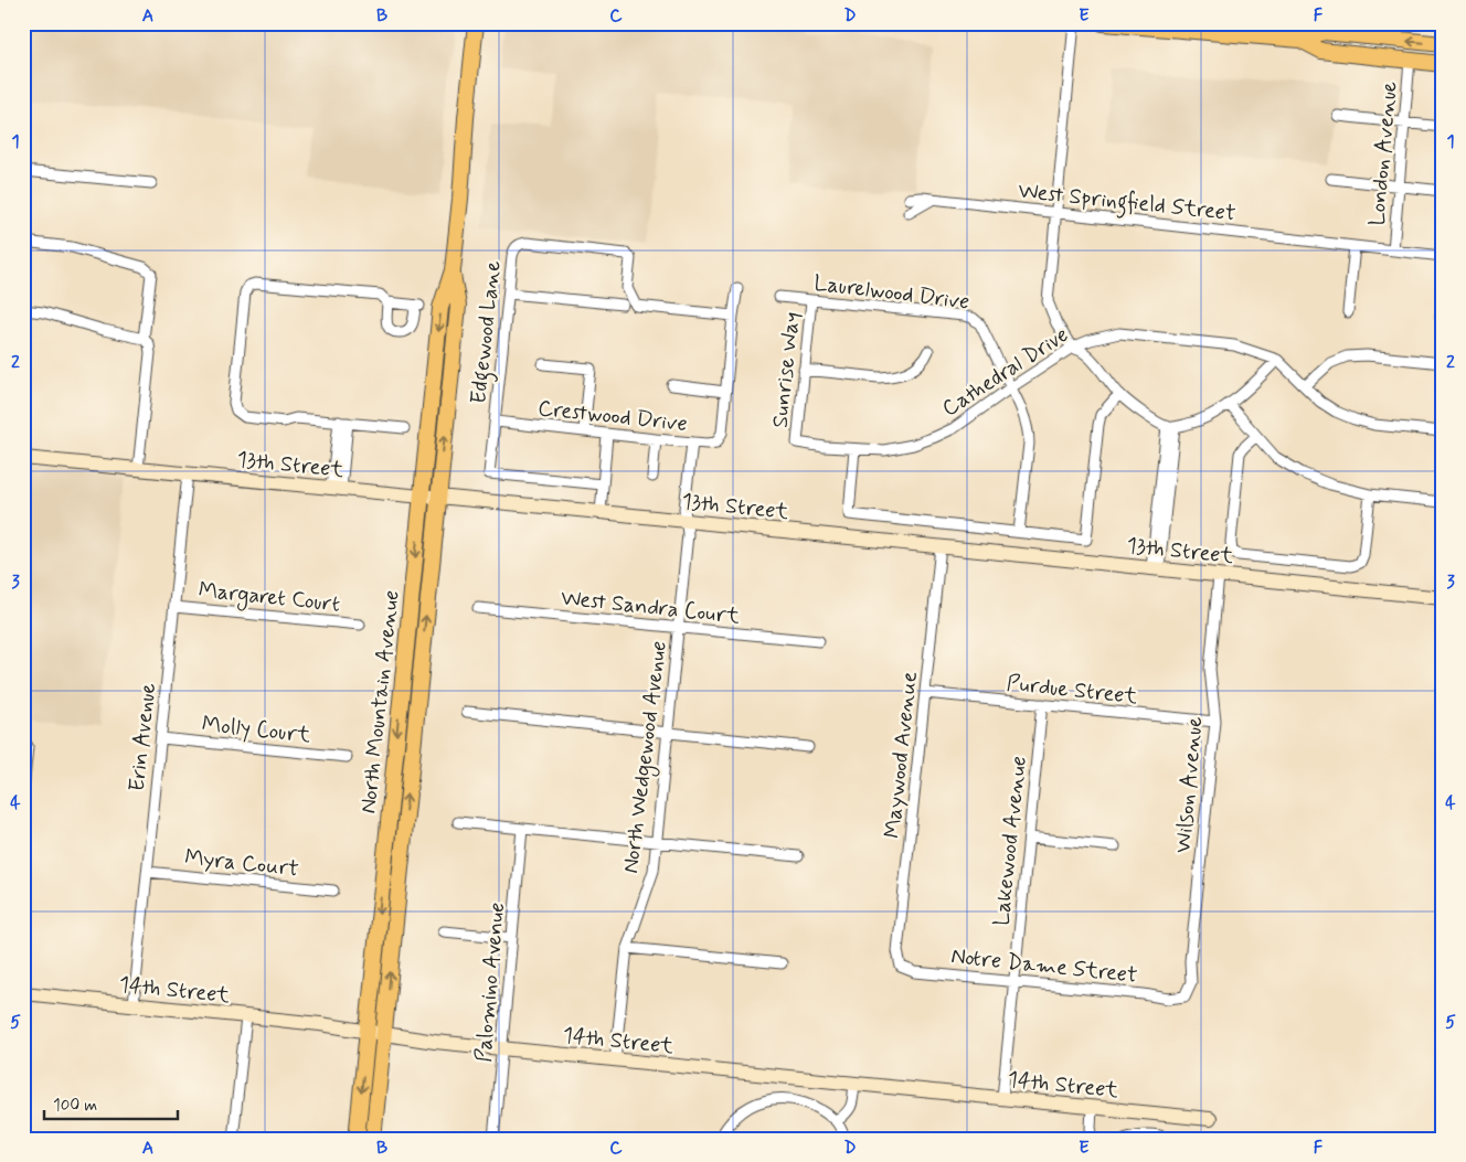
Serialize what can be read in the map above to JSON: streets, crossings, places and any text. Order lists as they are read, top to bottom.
{
  "streets": {
    "main road": ["North Mountain Avenue"],
    "street": [
      "London Avenue",
      "West Springfield Street",
      "Laurelwood Drive",
      "Edgewood Lane",
      "Sunrise Way",
      "Cathedral Drive",
      "Crestwood Drive",
      "13th Street",
      "Margaret Court",
      "West Sandra Court",
      "Purdue Street",
      "Molly Court",
      "Erin Avenue",
      "Maywood Avenue",
      "North Wedgewood Avenue",
      "Wilson Avenue",
      "Lakewood Avenue",
      "Myra Court",
      "Notre Dame Street",
      "Palomino Avenue",
      "14th Street"
    ]
  },
  "crossings": [
    ["London Avenue", "West Springfield Street"],
    ["Laurelwood Drive", "Sunrise Way"],
    ["Laurelwood Drive", "Cathedral Drive"],
    ["Edgewood Lane", "Crestwood Drive"],
    ["Sunrise Way", "Cathedral Drive"],
    ["Crestwood Drive", "North Wedgewood Avenue"],
    ["13th Street", "North Mountain Avenue"],
    ["13th Street", "Erin Avenue"],
    ["13th Street", "Maywood Avenue"],
    ["13th Street", "North Wedgewood Avenue"],
    ["13th Street", "Wilson Avenue"],
    ["Margaret Court", "Erin Avenue"],
    ["West Sandra Court", "North Wedgewood Avenue"],
    ["Purdue Street", "Maywood Avenue"],
    ["Purdue Street", "Wilson Avenue"],
    ["Purdue Street", "Lakewood Avenue"],
    ["North Mountain Avenue", "14th Street"],
    ["Molly Court", "Erin Avenue"],
    ["Erin Avenue", "Myra Court"],
    ["Erin Avenue", "14th Street"],
    ["Maywood Avenue", "Notre Dame Street"],
    ["North Wedgewood Avenue", "14th Street"],
    ["Wilson Avenue", "Notre Dame Street"],
    ["Lakewood Avenue", "Notre Dame Street"],
    ["Lakewood Avenue", "14th Street"],
    ["Palomino Avenue", "14th Street"]
  ],
  "scale_bar": "100 m",
  "grid": {
    "columns": [
      "A",
      "B",
      "C",
      "D",
      "E",
      "F"
    ],
    "rows": [
      "1",
      "2",
      "3",
      "4",
      "5"
    ]
  }
}
